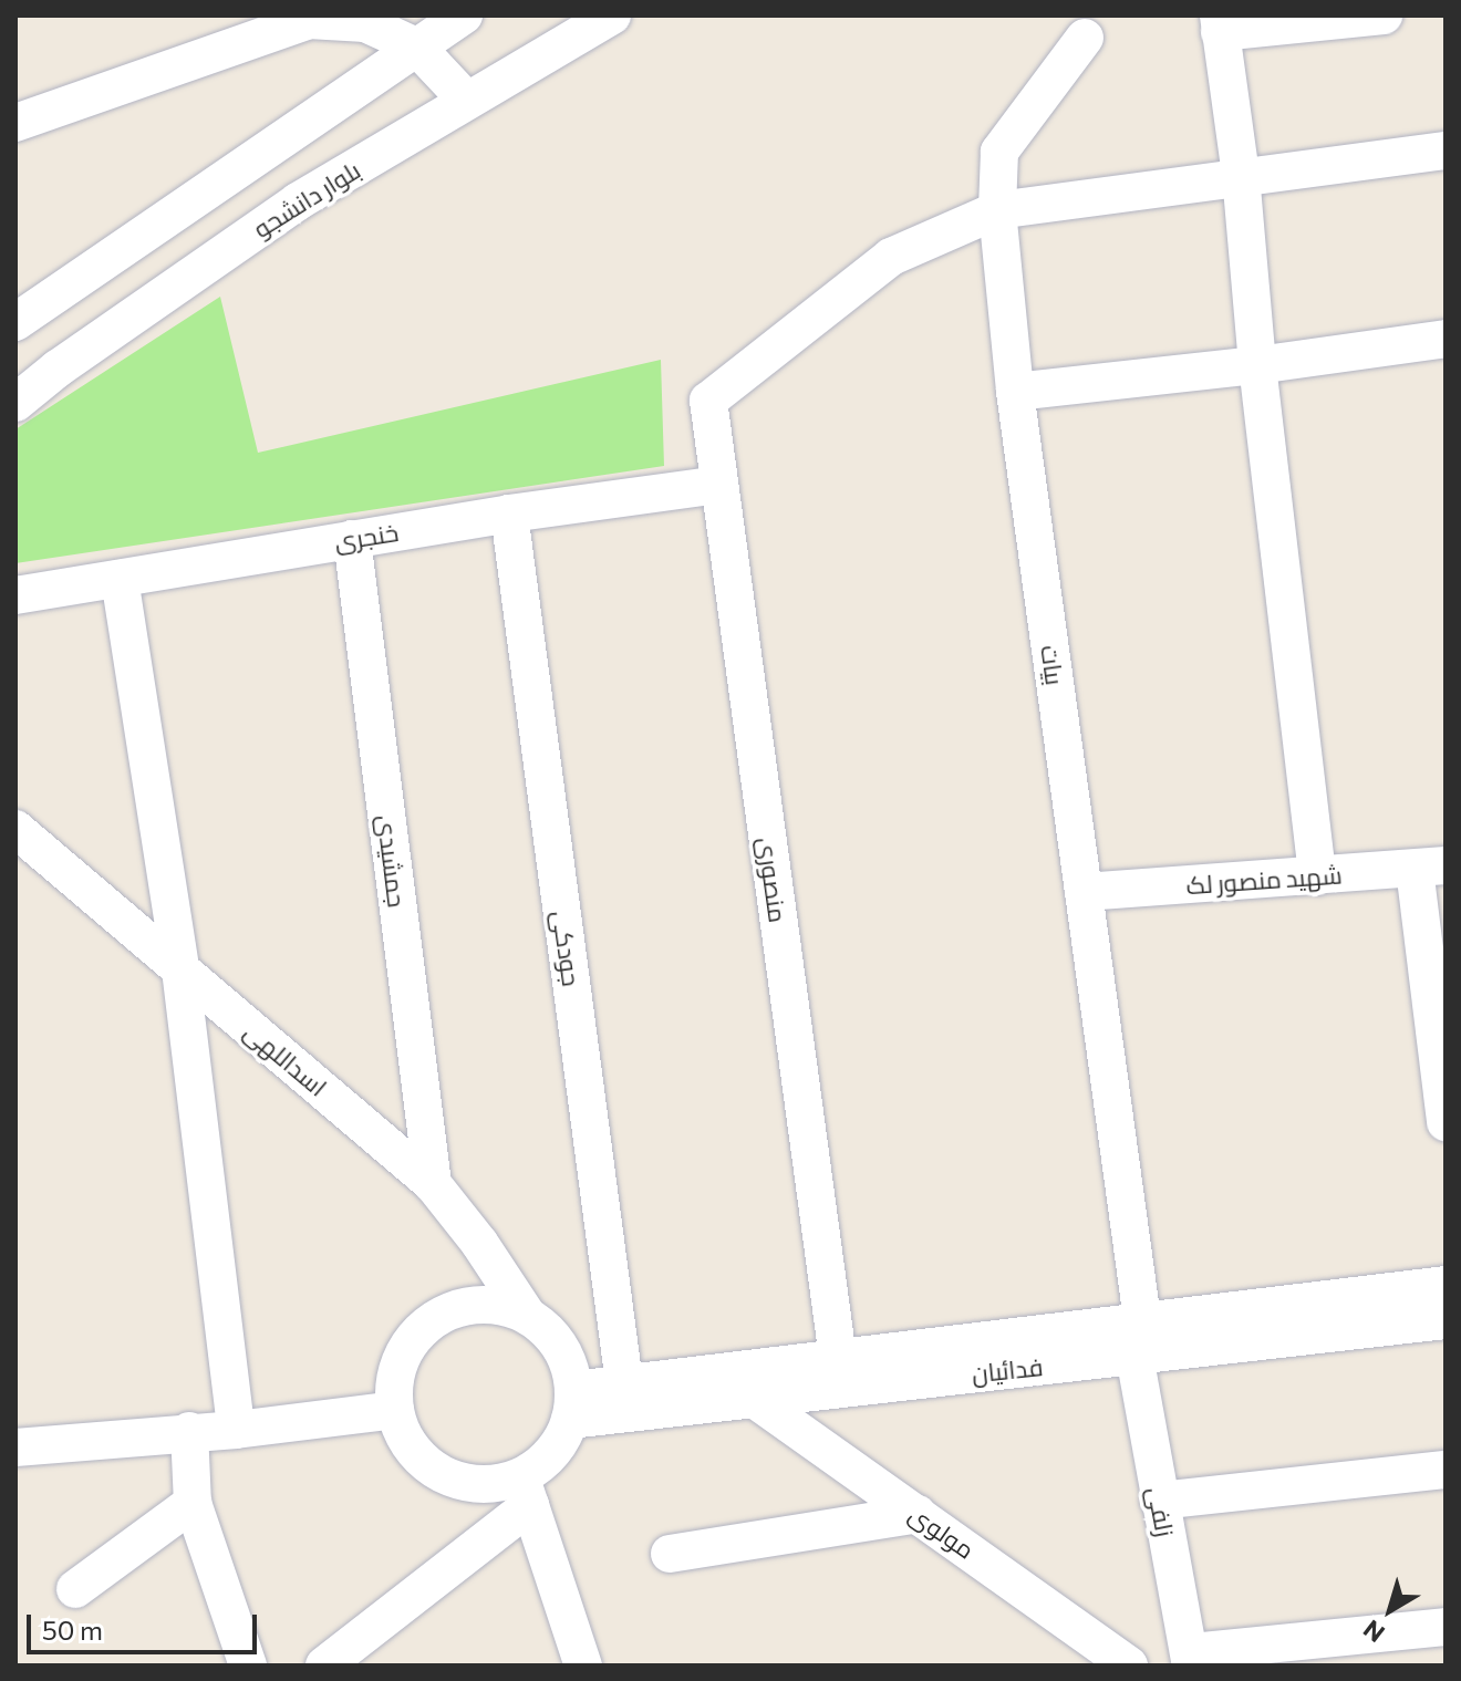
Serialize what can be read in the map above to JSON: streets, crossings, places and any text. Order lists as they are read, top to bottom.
{
  "streets": {
    "street": [
      "بلوار دانشجو",
      "خنجری",
      "بیات",
      "جمشیدی",
      "منصوری",
      "شهید منصور لک",
      "جودکی",
      "اسداللهی",
      "فدائیان",
      "زلفی",
      "مولوی"
    ]
  },
  "crossings": [
    ["خنجری", "جمشیدی"],
    ["خنجری", "منصوری"],
    ["خنجری", "جودکی"],
    ["بیات", "منصوری"],
    ["بیات", "شهید منصور لک"],
    ["بیات", "فدائیان"],
    ["جمشیدی", "اسداللهی"],
    ["منصوری", "فدائیان"],
    ["جودکی", "فدائیان"],
    ["اسداللهی", "فدائیان"],
    ["فدائیان", "زلفی"],
    ["فدائیان", "مولوی"]
  ],
  "scale_bar": "50 m",
  "north": "bottom left"
}
